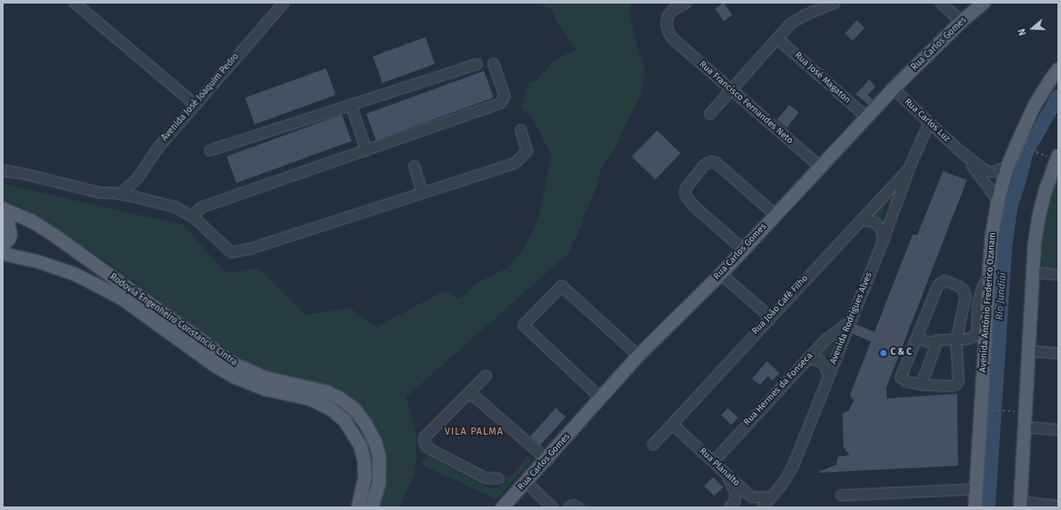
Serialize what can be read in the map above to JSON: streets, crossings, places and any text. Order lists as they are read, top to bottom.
{
  "streets": {
    "main road": ["Rua Carlos Gomes", "Avenida Antônio Frederico Ozanam", "Rodovia Engenheiro Constancio Cintra"],
    "street": [
      "Rua José Magaton",
      "Avenida José Joaquim Pedro",
      "Rua Francisco Fernandes Neto",
      "Rua Carlos Luz",
      "Rua João Café Filho",
      "Avenida Rodrigues Alves",
      "Rua Hermes da Fonseca",
      "Rua Planalto"
    ]
  },
  "crossings": [
    ["Rua Carlos Gomes", "Rua José Magaton"],
    ["Rua Carlos Gomes", "Rua Francisco Fernandes Neto"],
    ["Rua Carlos Gomes", "Rua Carlos Luz"],
    ["Rua Carlos Luz", "Avenida Antônio Frederico Ozanam"],
    ["Rua Carlos Luz", "Avenida Rodrigues Alves"],
    ["Rua João Café Filho", "Avenida Rodrigues Alves"],
    ["Rua João Café Filho", "Rua Planalto"],
    ["Avenida Rodrigues Alves", "Rua Hermes da Fonseca"],
    ["Rua Hermes da Fonseca", "Rua Planalto"]
  ],
  "districts": ["VILA PALMA"],
  "water": ["Rio Jundiaí"],
  "places": ["C & C"],
  "north": "left"
}
